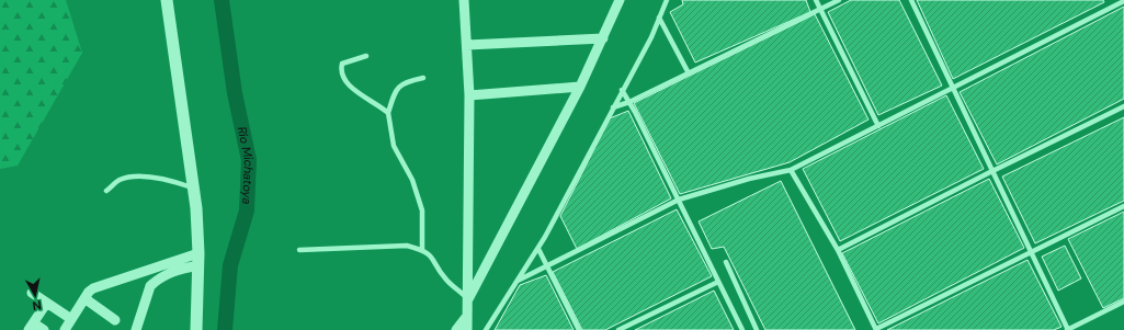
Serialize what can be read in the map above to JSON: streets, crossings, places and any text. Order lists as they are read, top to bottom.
{
  "water": ["Río Michatoya"],
  "north": "bottom"
}
